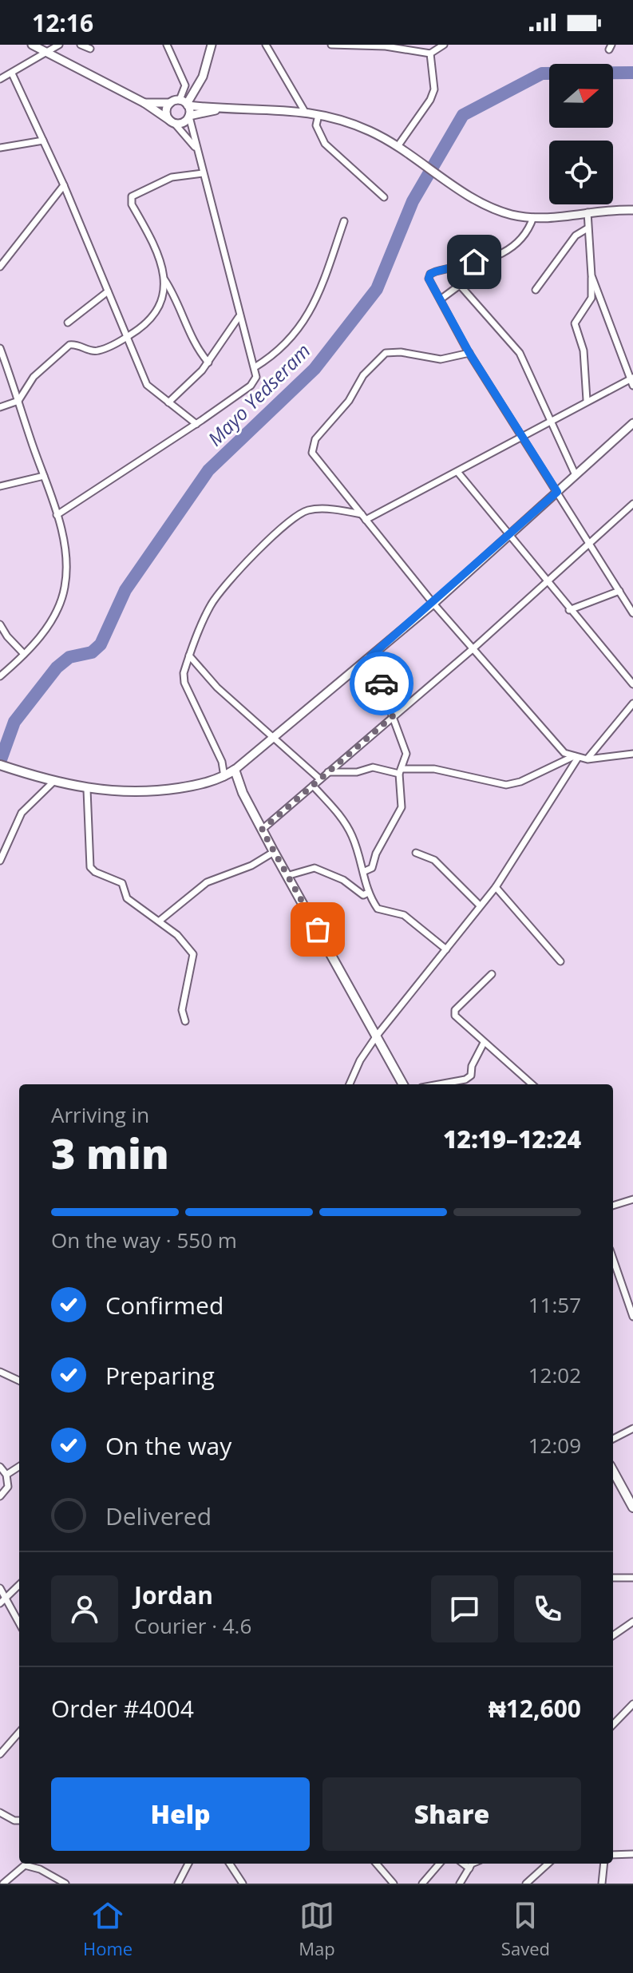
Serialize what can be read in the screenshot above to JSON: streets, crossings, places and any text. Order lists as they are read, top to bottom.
{
  "water": ["Mayo Yedseram"],
  "north": "right",
  "page": {
    "status": "12:16",
    "heading": ["3 min", "Arriving in", "12:19–12:24"],
    "panel": [
      "Jordan",
      "Courier · 4.6",
      "Order #4004",
      "₦12,600"
    ],
    "bar": "On the way · 550 m",
    "list": [
      ["Confirmed", "11:57"],
      ["Preparing", "12:02"],
      ["On the way", "12:09"],
      "Delivered"
    ],
    "buttons": ["Help", "Share"],
    "tabs": ["Home", "Map", "Saved"]
  }
}
